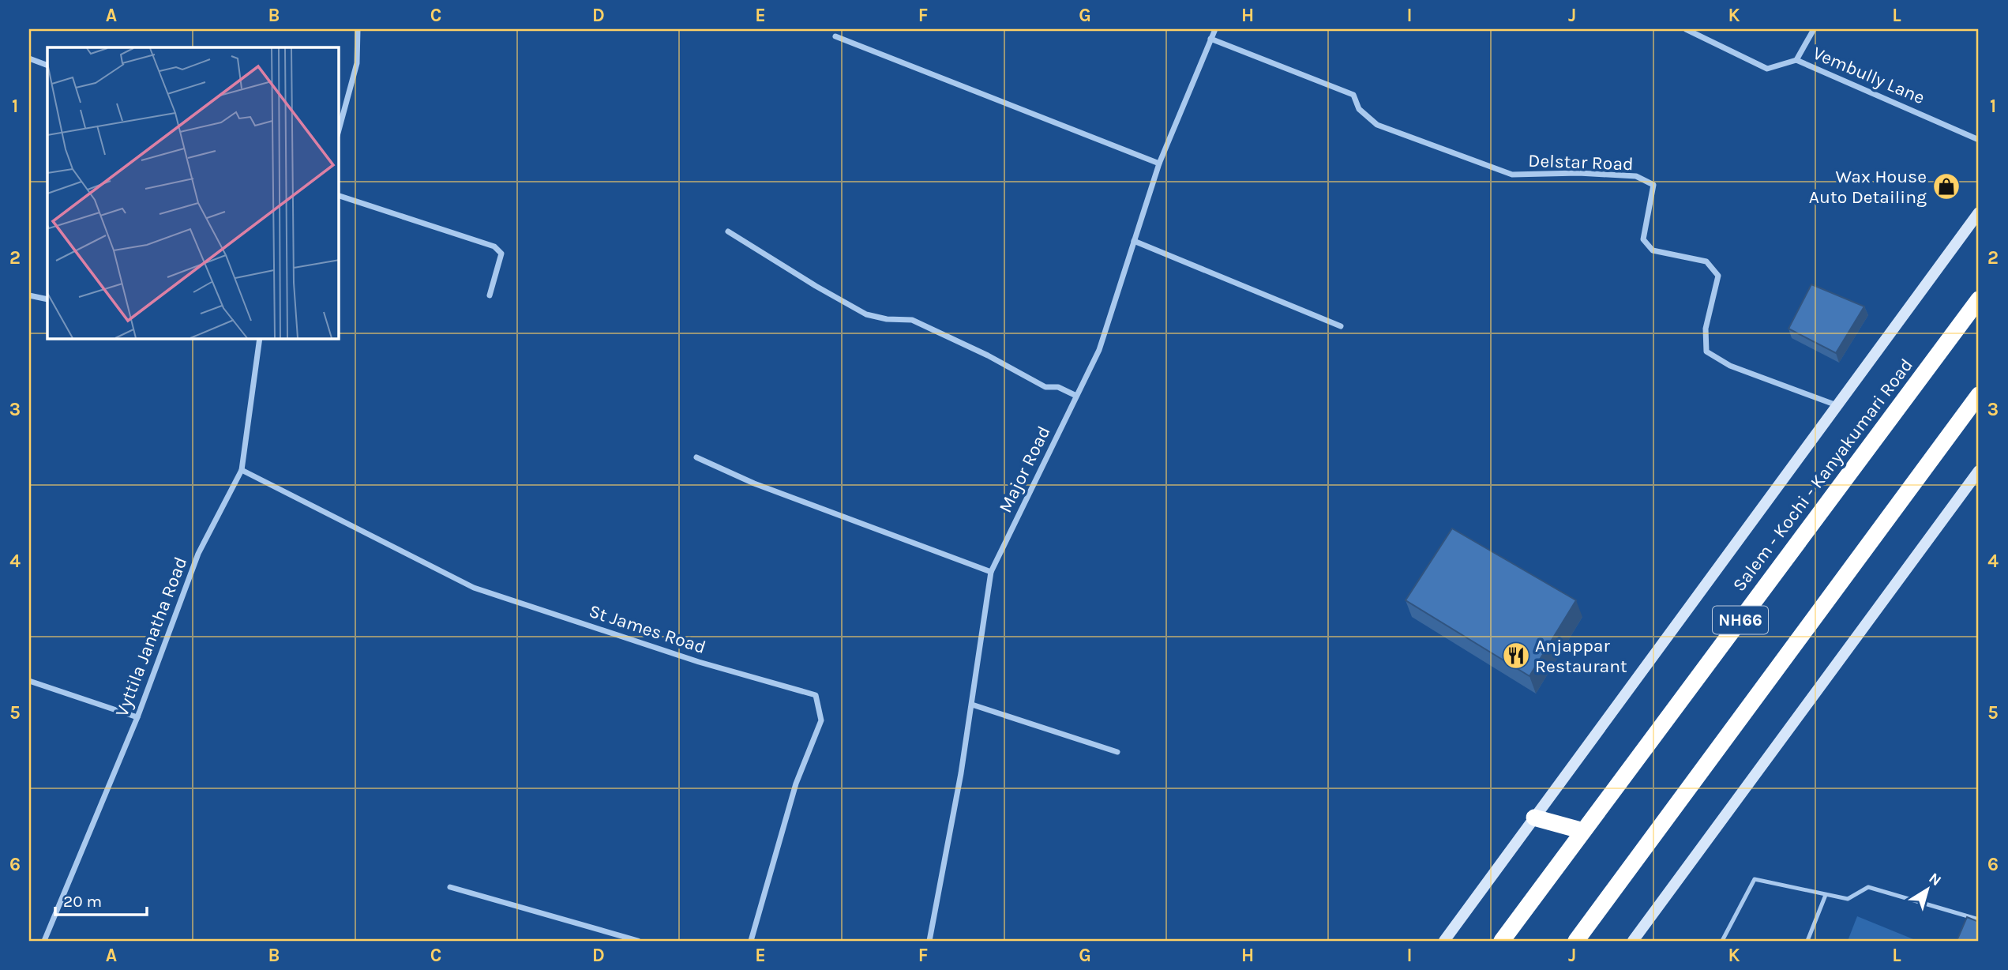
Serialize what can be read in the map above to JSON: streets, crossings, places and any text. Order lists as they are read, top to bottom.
{
  "streets": {
    "highway": ["Salem - Kochi - Kanyakumari Road", "NH66"],
    "street": [
      "Vembully Lane",
      "Delstar Road",
      "Major Road",
      "St James Road",
      "Vyttila Janatha Road"
    ]
  },
  "crossings": [
    ["Delstar Road", "Major Road"],
    ["St James Road", "Vyttila Janatha Road"]
  ],
  "places": {
    "shop": ["Wax House Auto Detailing"],
    "restaurant": ["Anjappar Restaurant"]
  },
  "scale_bar": "20 m",
  "north": "top right",
  "grid": {
    "columns": [
      "A",
      "B",
      "C",
      "D",
      "E",
      "F",
      "G",
      "H",
      "I",
      "J",
      "K",
      "L"
    ],
    "rows": [
      "1",
      "2",
      "3",
      "4",
      "5",
      "6"
    ]
  }
}
